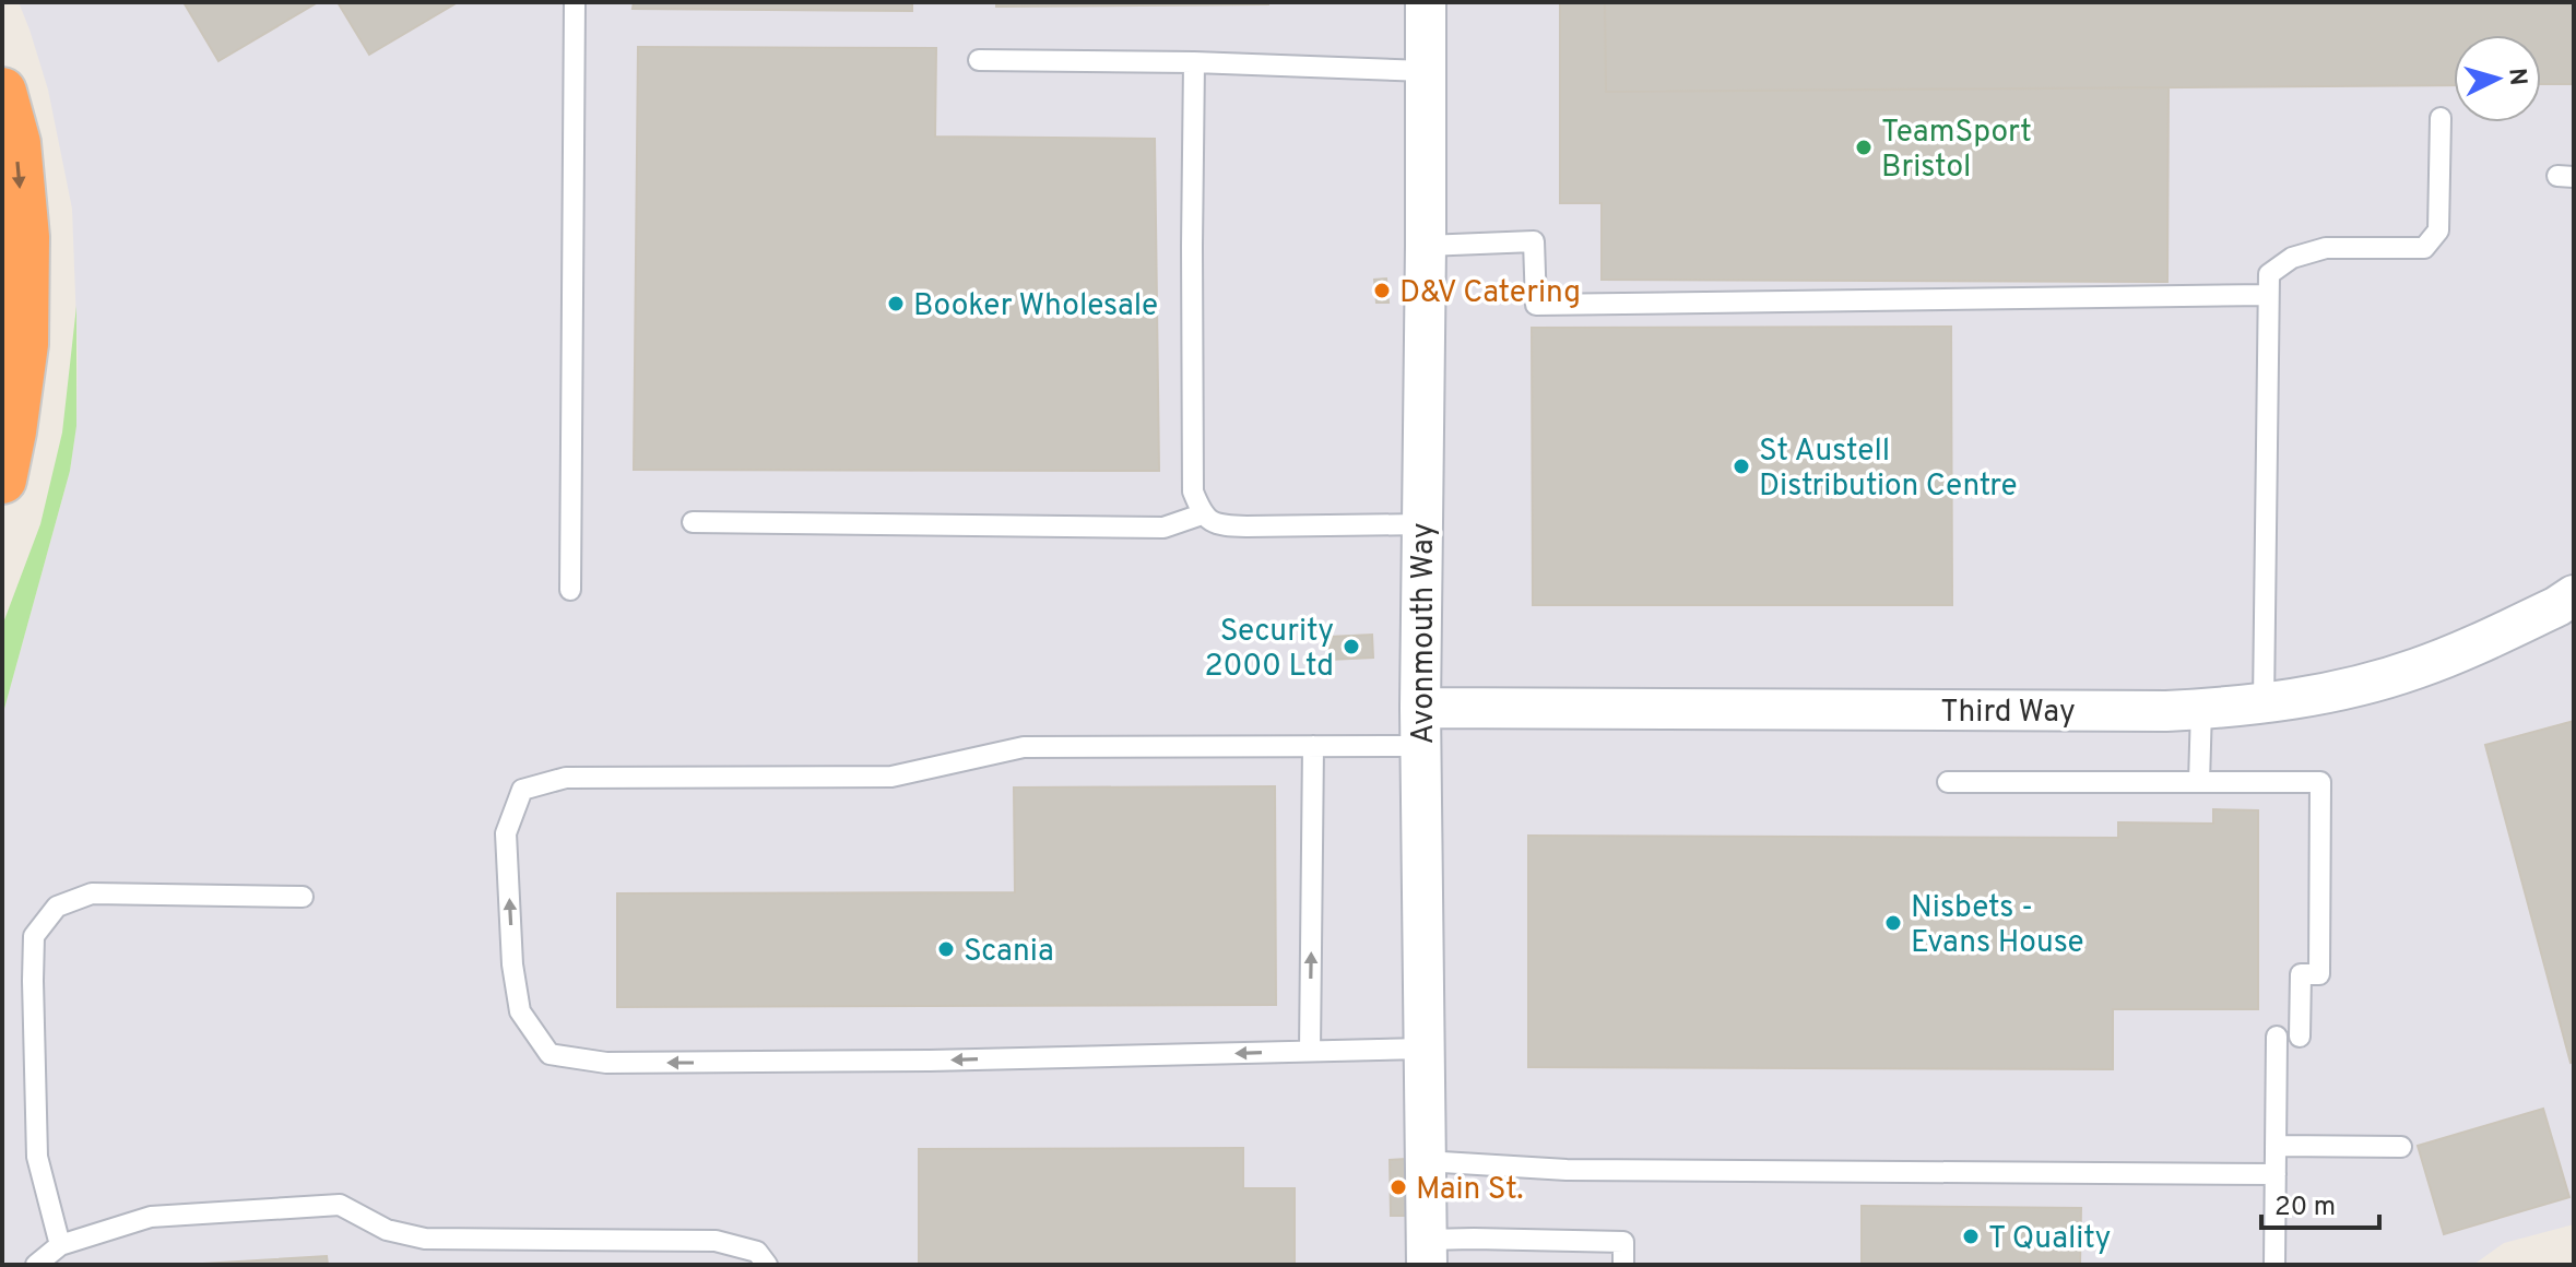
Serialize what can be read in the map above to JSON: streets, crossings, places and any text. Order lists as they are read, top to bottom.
{
  "streets": {
    "street": ["Avonmouth Way", "Third Way"]
  },
  "crossings": [
    ["Avonmouth Way", "Third Way"]
  ],
  "places": [
    "TeamSport Bristol",
    "D&V Catering",
    "Booker Wholesale",
    "St Austell Distribution Centre",
    "Security 2000 Ltd",
    "Nisbets - Evans House",
    "Scania",
    "Main St.",
    "T Quality"
  ],
  "scale_bar": "20 m",
  "north": "right"
}
